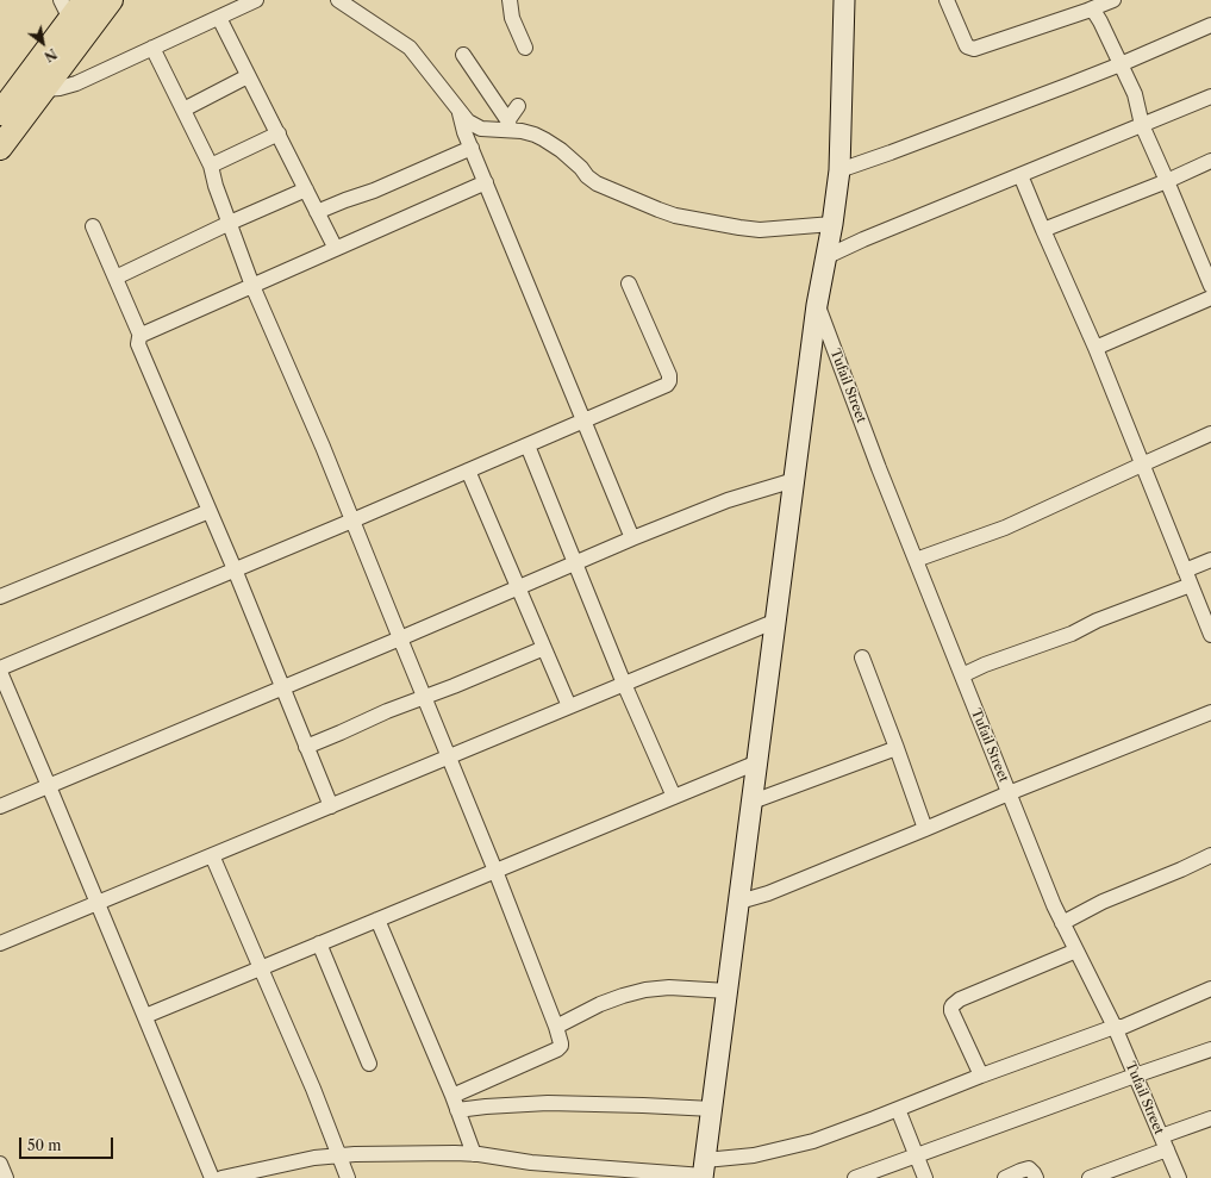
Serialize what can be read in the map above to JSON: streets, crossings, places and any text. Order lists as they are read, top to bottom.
{
  "streets": {
    "street": ["Tufail Street"]
  },
  "scale_bar": "50 m",
  "north": "bottom right"
}
